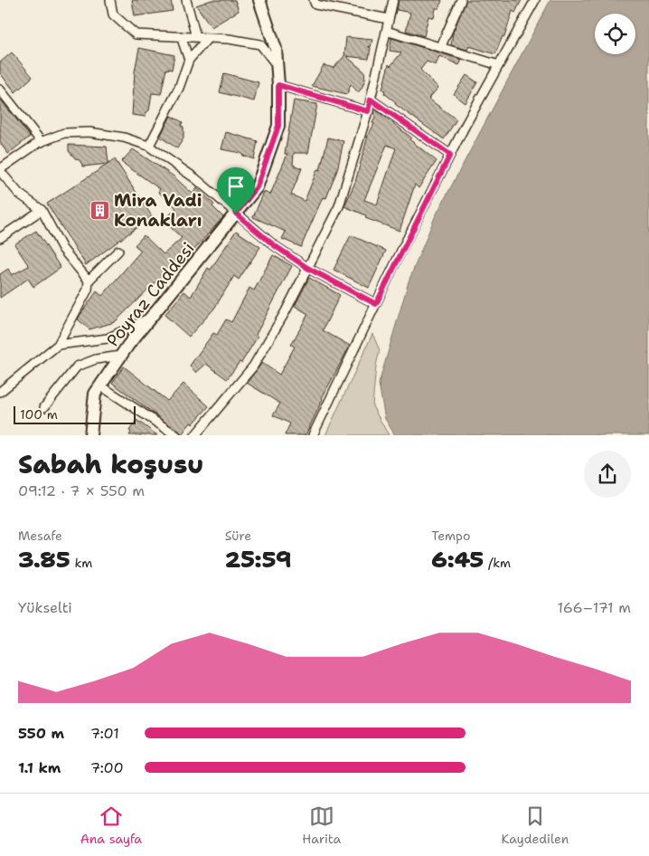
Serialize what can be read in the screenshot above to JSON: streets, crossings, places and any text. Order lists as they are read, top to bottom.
{
  "streets": {
    "street": ["Poyraz Caddesi"]
  },
  "places": {
    "building": ["Mira Vadi Konakları"]
  },
  "scale_bar": "100 m",
  "page": {
    "scale": "100 m",
    "heading": ["Sabah koşusu", "09:12 · 7 × 550 m"],
    "stats": [
      ["Mesafe", "3.85 km"],
      ["Süre", "25:59"],
      ["Tempo", "6:45 /km"]
    ],
    "chart": ["Yükselti", "166–171 m"],
    "list": [
      {
        "name": "550 m",
        "note": "7:01"
      },
      {
        "name": "1.1 km",
        "note": "7:00"
      }
    ],
    "tabs": ["Ana sayfa", "Harita", "Kaydedilen"]
  }
}
